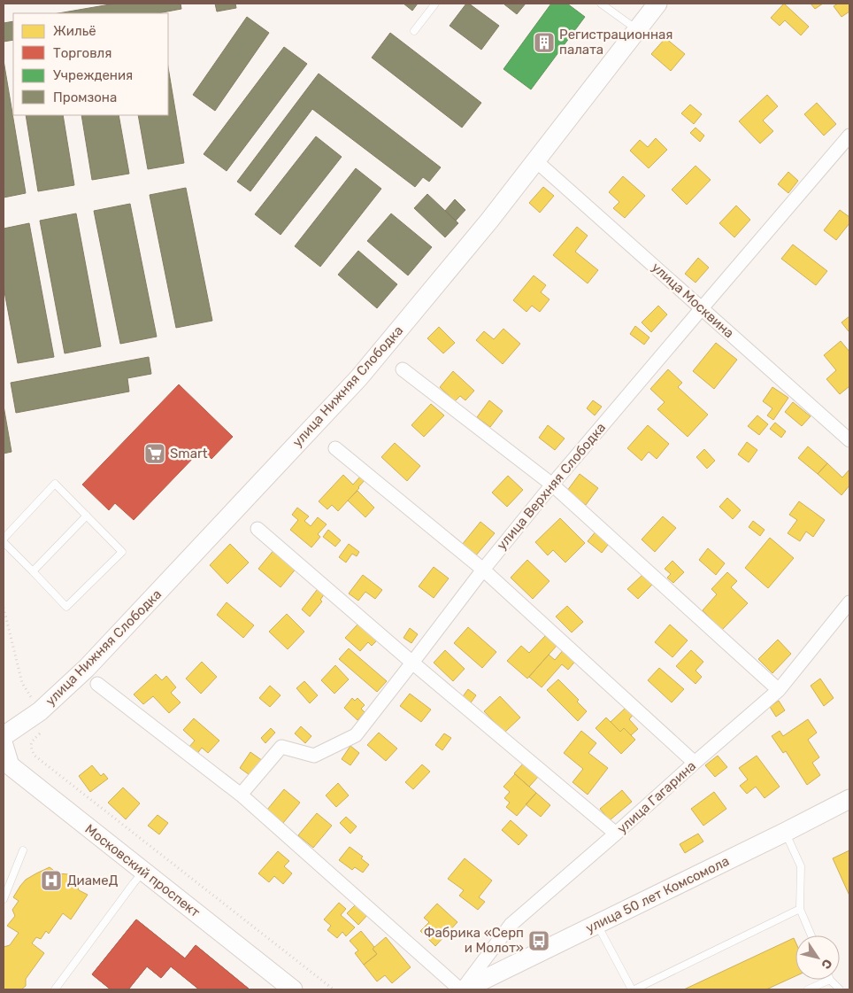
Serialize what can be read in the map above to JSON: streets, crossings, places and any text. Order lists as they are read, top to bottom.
{
  "streets": {
    "main road": ["улица Нижняя Слободка", "Московский проспект", "улица 50 лет Комсомола"],
    "street": ["улица Москвина", "улица Верхняя Слободка", "улица Гагарина"]
  },
  "crossings": [
    ["улица Москвина", "улица Нижняя Слободка"],
    ["улица Москвина", "улица Верхняя Слободка"],
    ["улица Гагарина", "улица 50 лет Комсомола"]
  ],
  "places": {
    "building": ["Регистрационная палата"],
    "supermarket": ["Smart"],
    "hospital": ["ДиамеД"],
    "bus stop": ["Фабрика «Серп и Молот»"]
  },
  "legend": [
    "Жильё",
    "Торговля",
    "Учреждения",
    "Промзона"
  ],
  "north": "bottom right"
}
